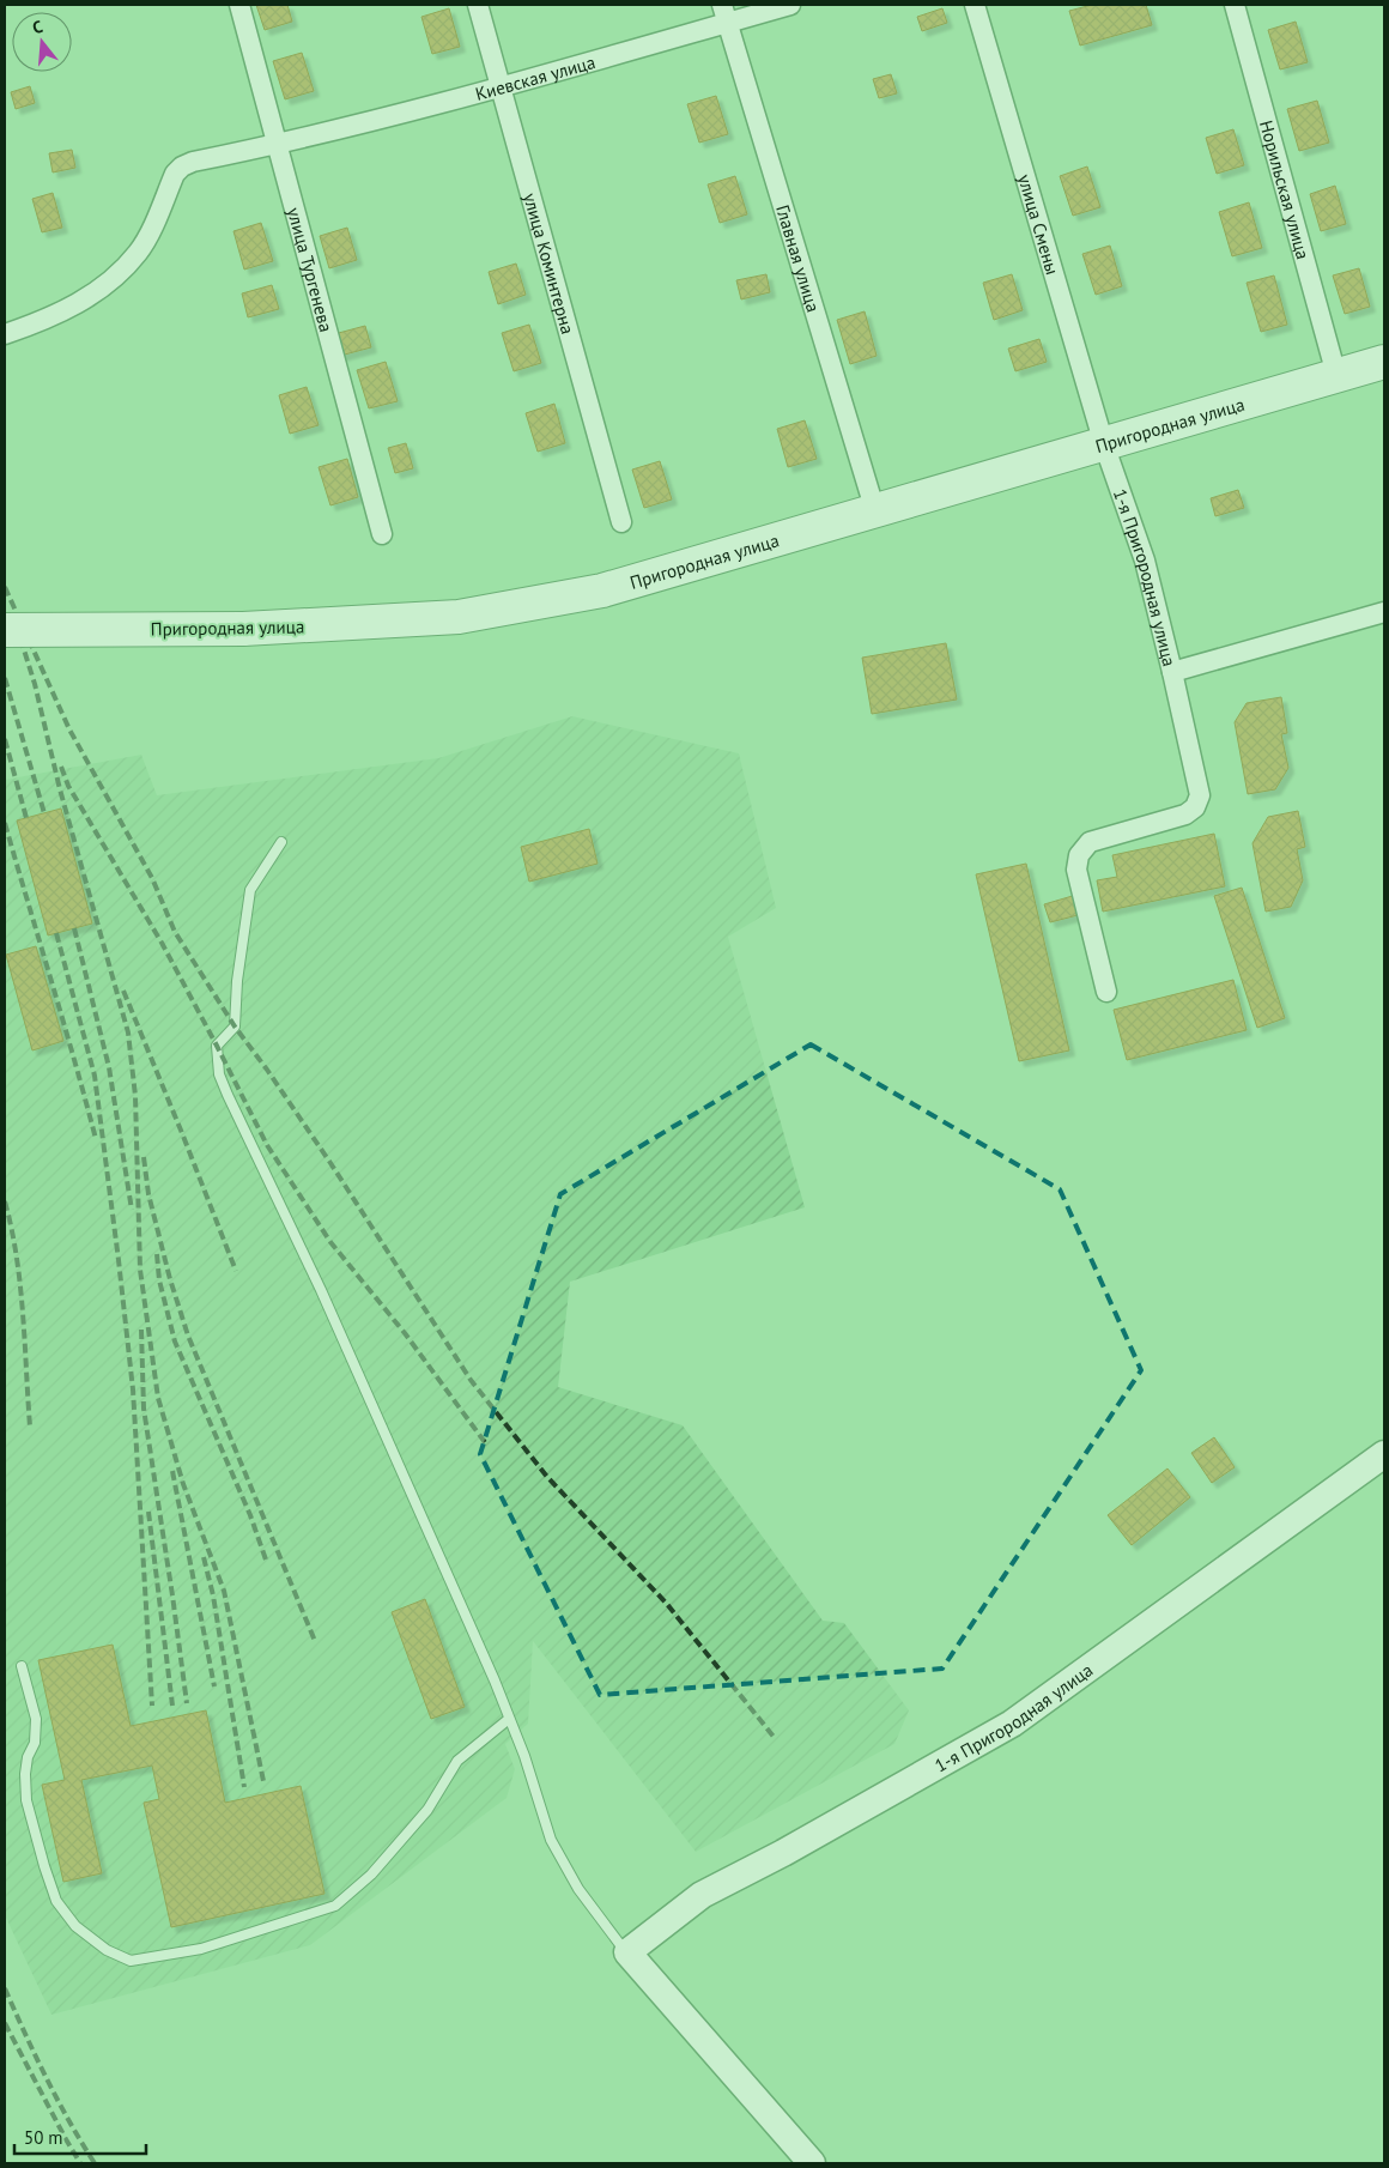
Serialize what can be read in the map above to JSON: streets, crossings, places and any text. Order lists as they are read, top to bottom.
{
  "streets": {
    "highway": ["Пригородная улица"],
    "street": [
      "Киевская улица",
      "Норильская улица",
      "улица Смены",
      "Главная улица",
      "улица Коминтерна",
      "улица Тургенева",
      "1-я Пригородная улица"
    ]
  },
  "crossings": [
    ["Киевская улица", "Главная улица"],
    ["Киевская улица", "улица Коминтерна"],
    ["Киевская улица", "улица Тургенева"],
    ["Норильская улица", "Пригородная улица"],
    ["улица Смены", "Пригородная улица"],
    ["улица Смены", "1-я Пригородная улица"],
    ["Главная улица", "Пригородная улица"],
    ["Пригородная улица", "1-я Пригородная улица"]
  ],
  "scale_bar": "50 m",
  "north": "top"
}
